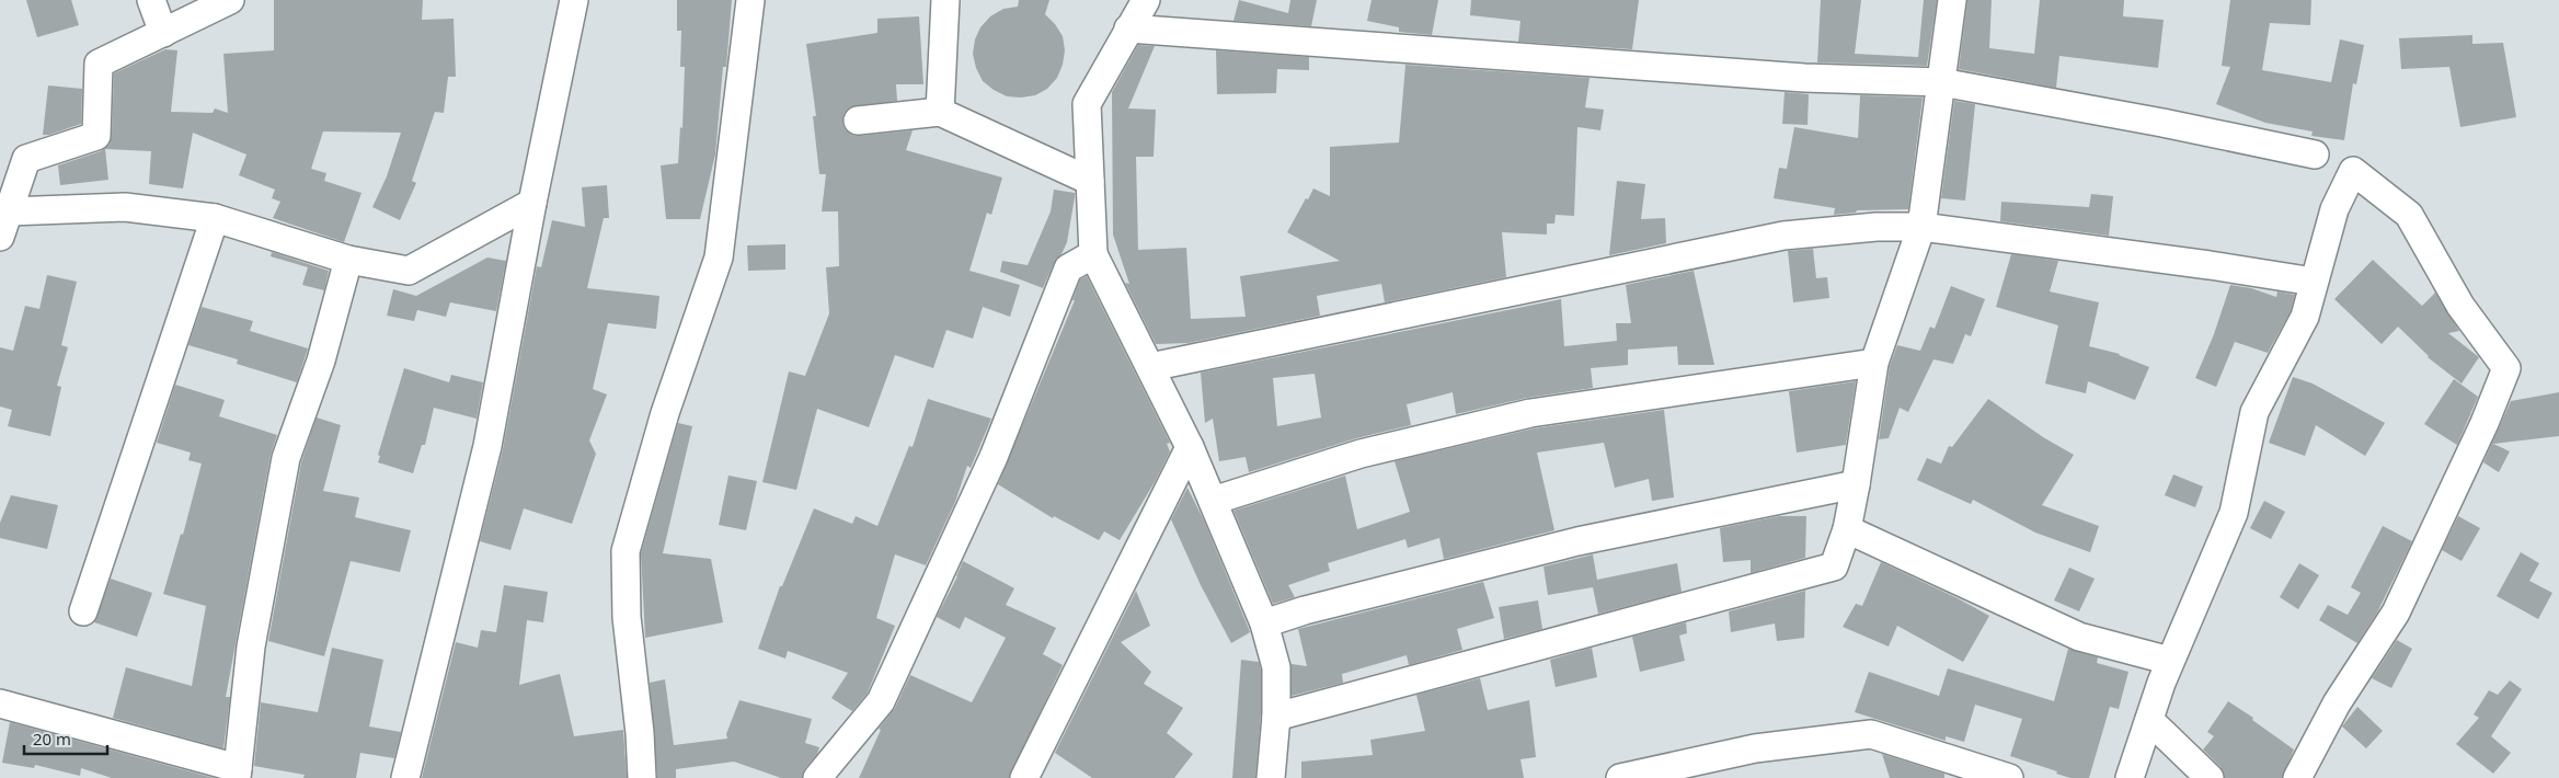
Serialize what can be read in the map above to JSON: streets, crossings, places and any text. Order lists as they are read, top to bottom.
{
  "scale_bar": "20 m"
}
